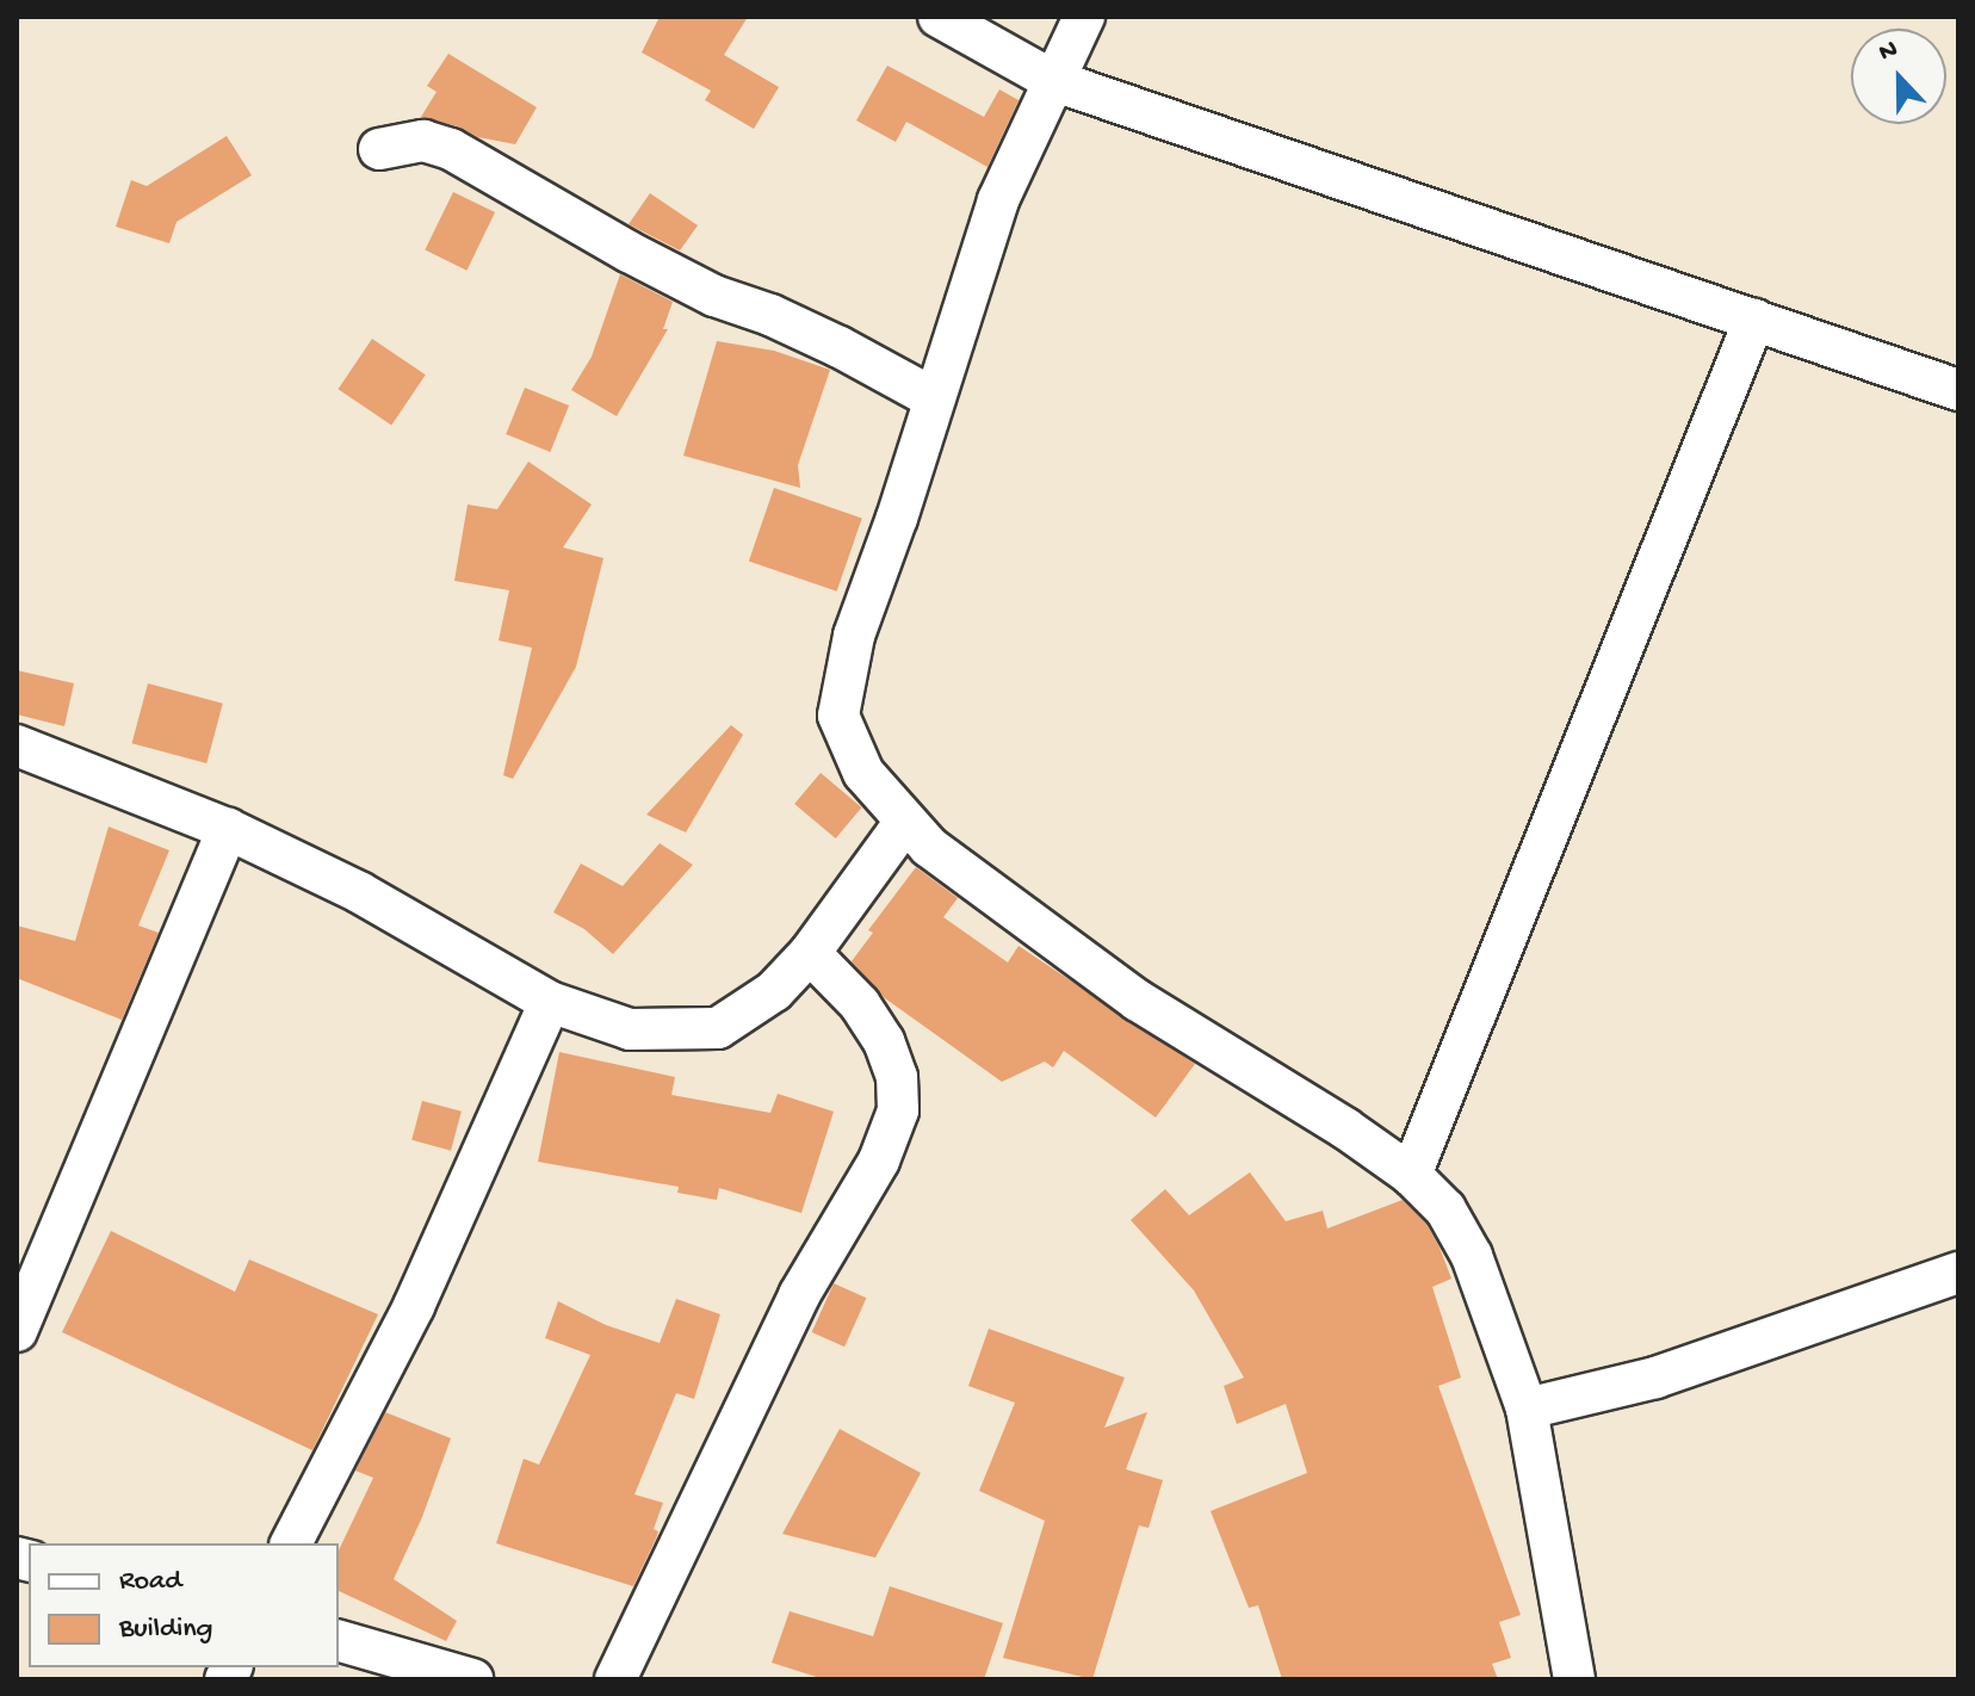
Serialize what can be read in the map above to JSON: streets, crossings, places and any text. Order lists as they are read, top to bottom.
{
  "legend": ["Road", "Building"],
  "north": "top"
}
